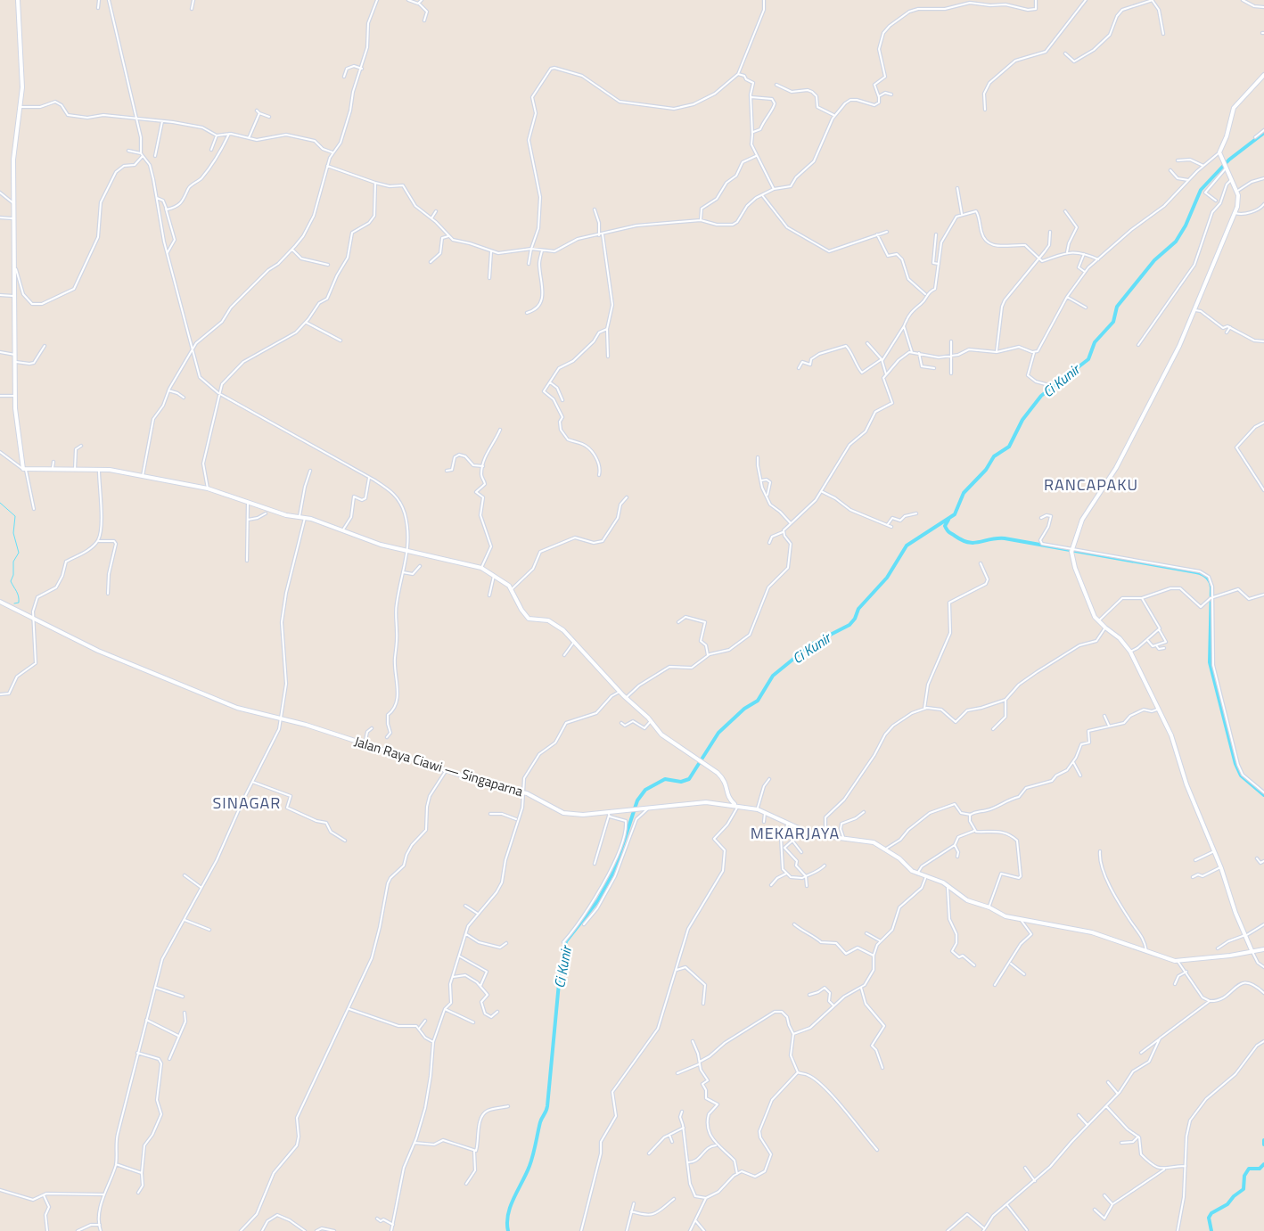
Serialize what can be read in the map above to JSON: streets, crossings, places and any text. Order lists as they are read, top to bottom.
{
  "streets": {
    "street": ["Jalan Raya Ciawi — Singaparna"]
  },
  "districts": ["RANCAPAKU", "SINAGAR", "MEKARJAYA"],
  "water": ["Ci Kunir"]
}
